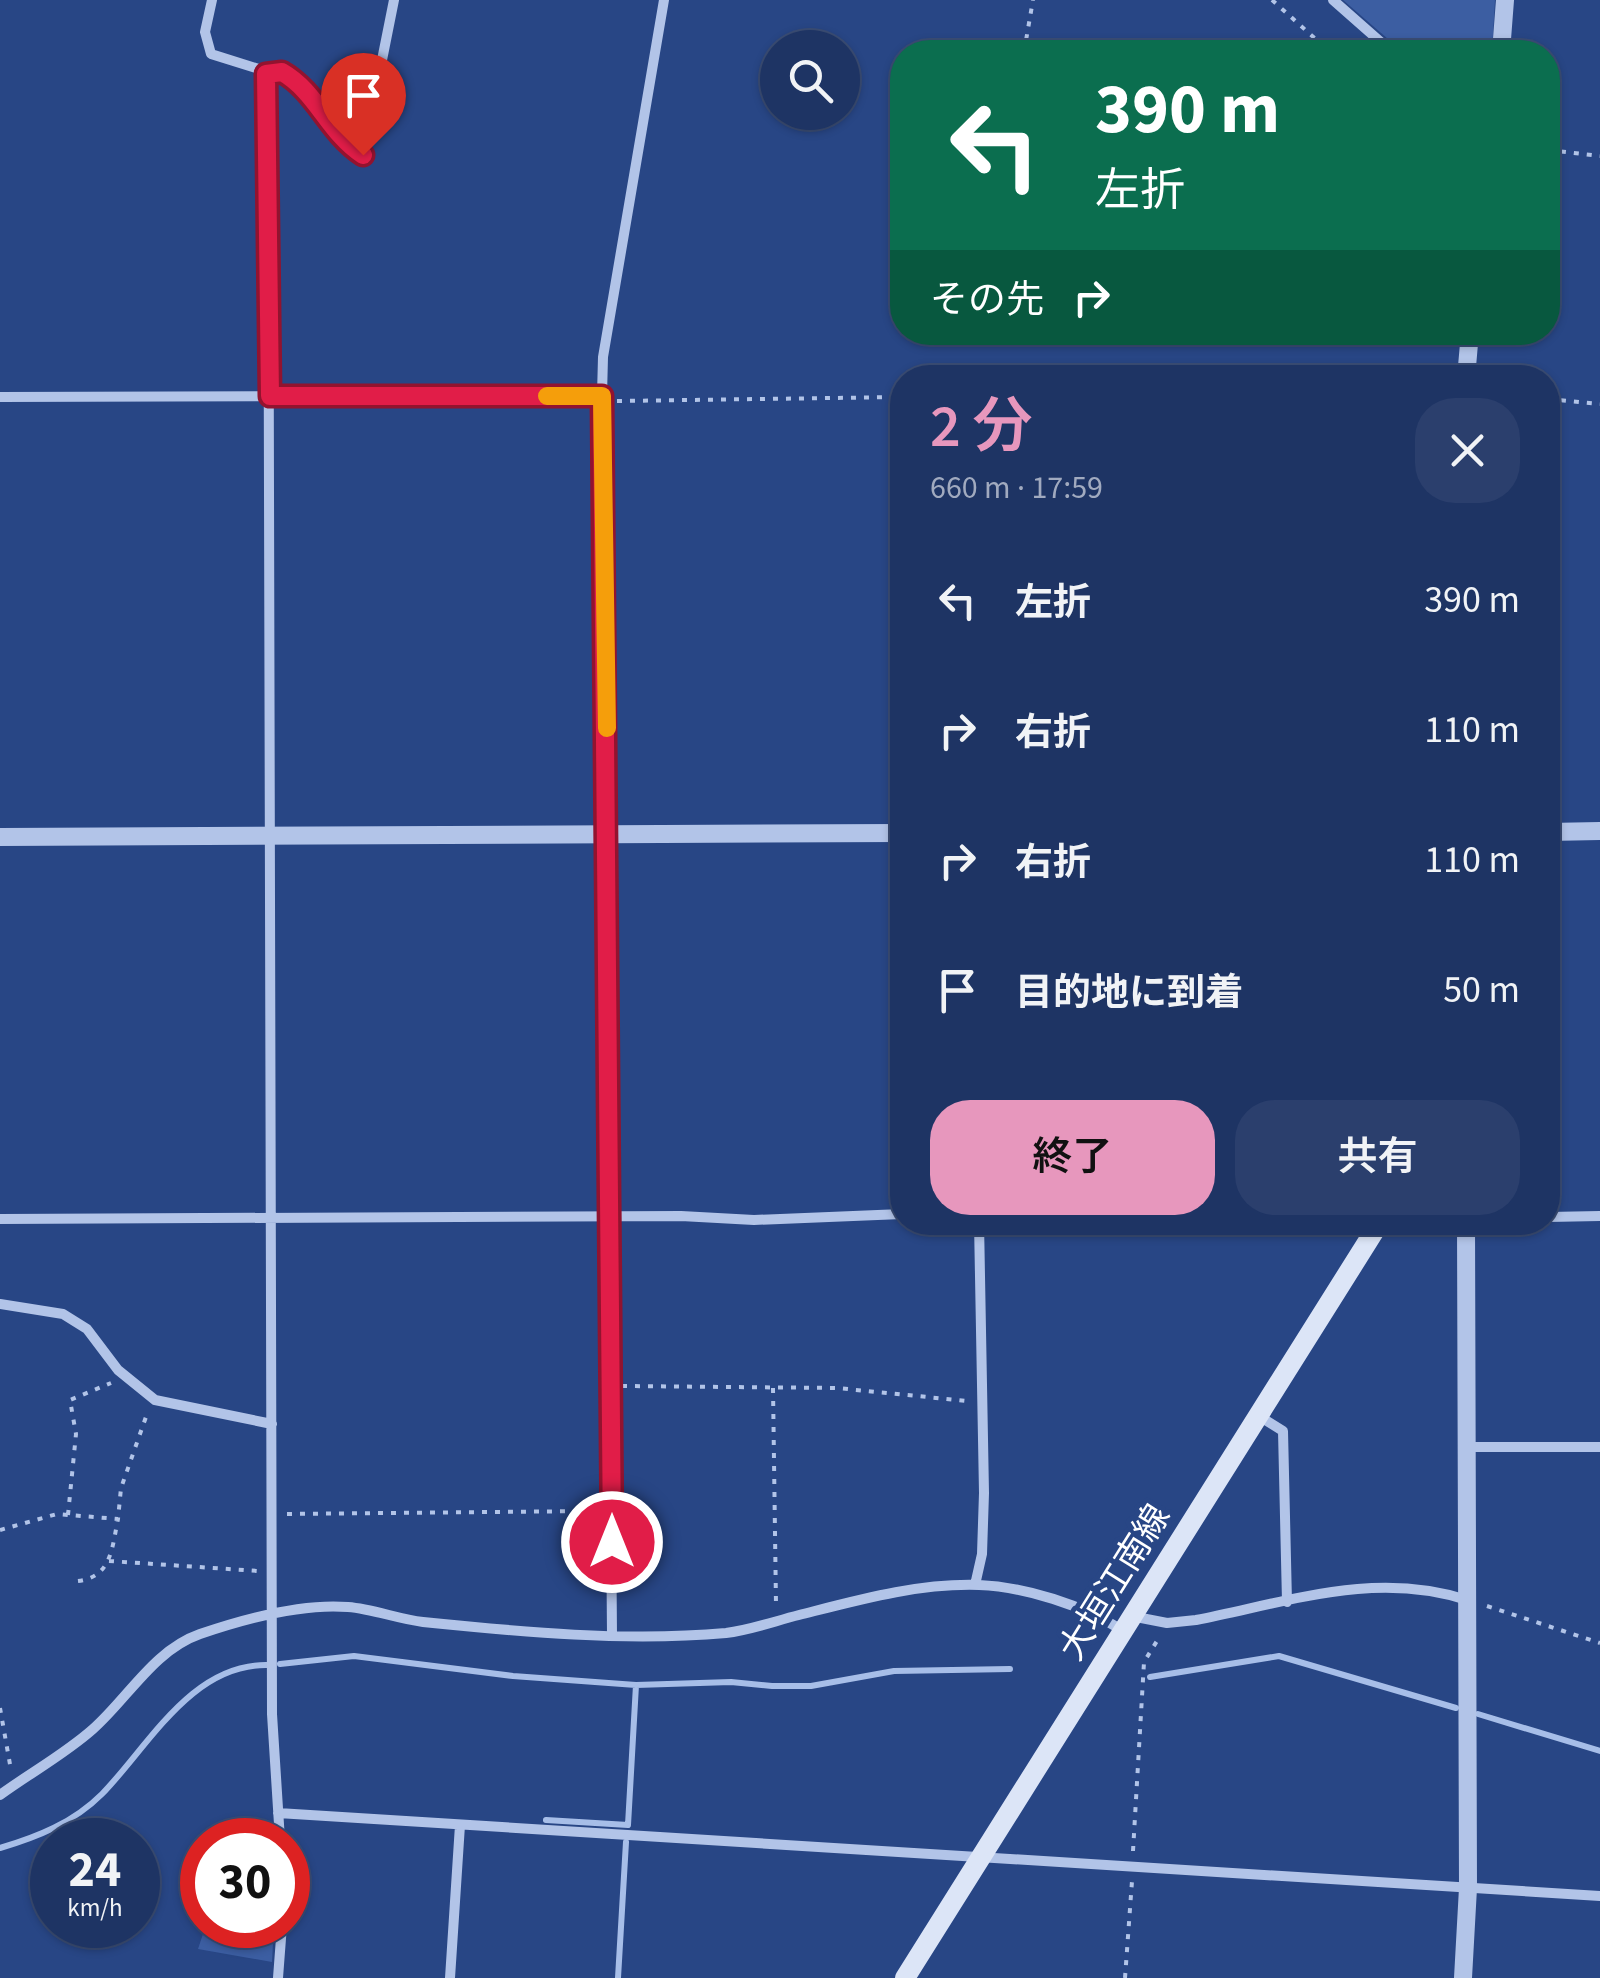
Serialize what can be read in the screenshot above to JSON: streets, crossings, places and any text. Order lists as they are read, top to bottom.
{
  "streets": {
    "main road": ["大垣江南線"]
  },
  "page": {
    "turn": ["390 m", "左折"],
    "then": "その先",
    "heading": ["2 分", "660 m · 17:59"],
    "list": [
      {
        "name": "左折",
        "value": "390 m"
      },
      {
        "name": "右折",
        "value": "110 m"
      },
      {
        "name": "右折",
        "value": "110 m"
      },
      {
        "name": "目的地に到着",
        "value": "50 m"
      }
    ],
    "buttons": ["終了", "共有"],
    "speed": "24 km/h",
    "limit": "30"
  }
}
